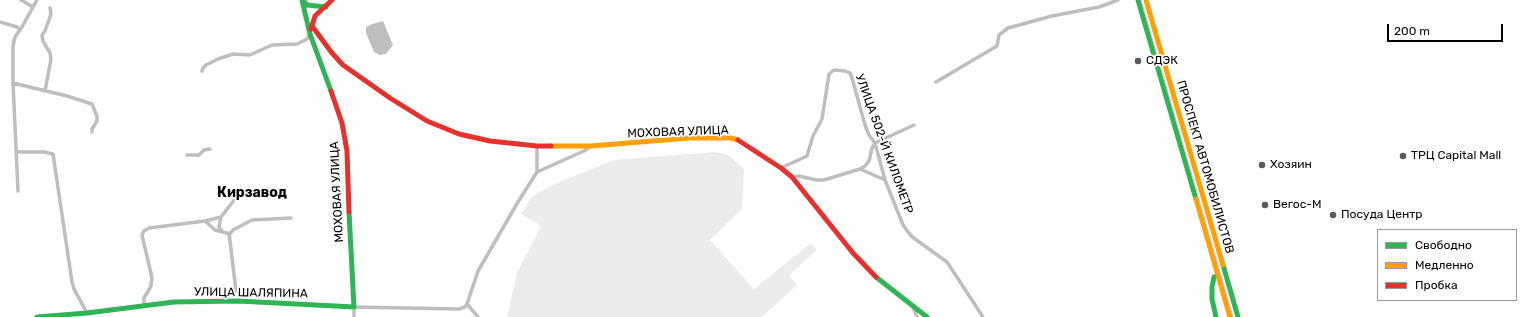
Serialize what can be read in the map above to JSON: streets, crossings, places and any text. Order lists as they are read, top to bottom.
{
  "streets": {
    "street": [
      "МОХОВАЯ УЛИЦА",
      "УЛИЦА 502-Й КИЛОМЕТР",
      "ПРОСПЕКТ АВТОМОБИЛИСТОВ",
      "УЛИЦА ШАЛЯПИНА"
    ]
  },
  "crossings": [
    ["МОХОВАЯ УЛИЦА", "УЛИЦА 502-Й КИЛОМЕТР"],
    ["МОХОВАЯ УЛИЦА", "УЛИЦА ШАЛЯПИНА"]
  ],
  "districts": ["Кирзавод"],
  "places": [
    "СДЭК",
    "ТРЦ Capital Mall",
    "Хозяин",
    "Вегос-М",
    "Посуда Центр"
  ],
  "legend": ["Свободно", "Медленно", "Пробка"],
  "scale_bar": "200 m"
}
